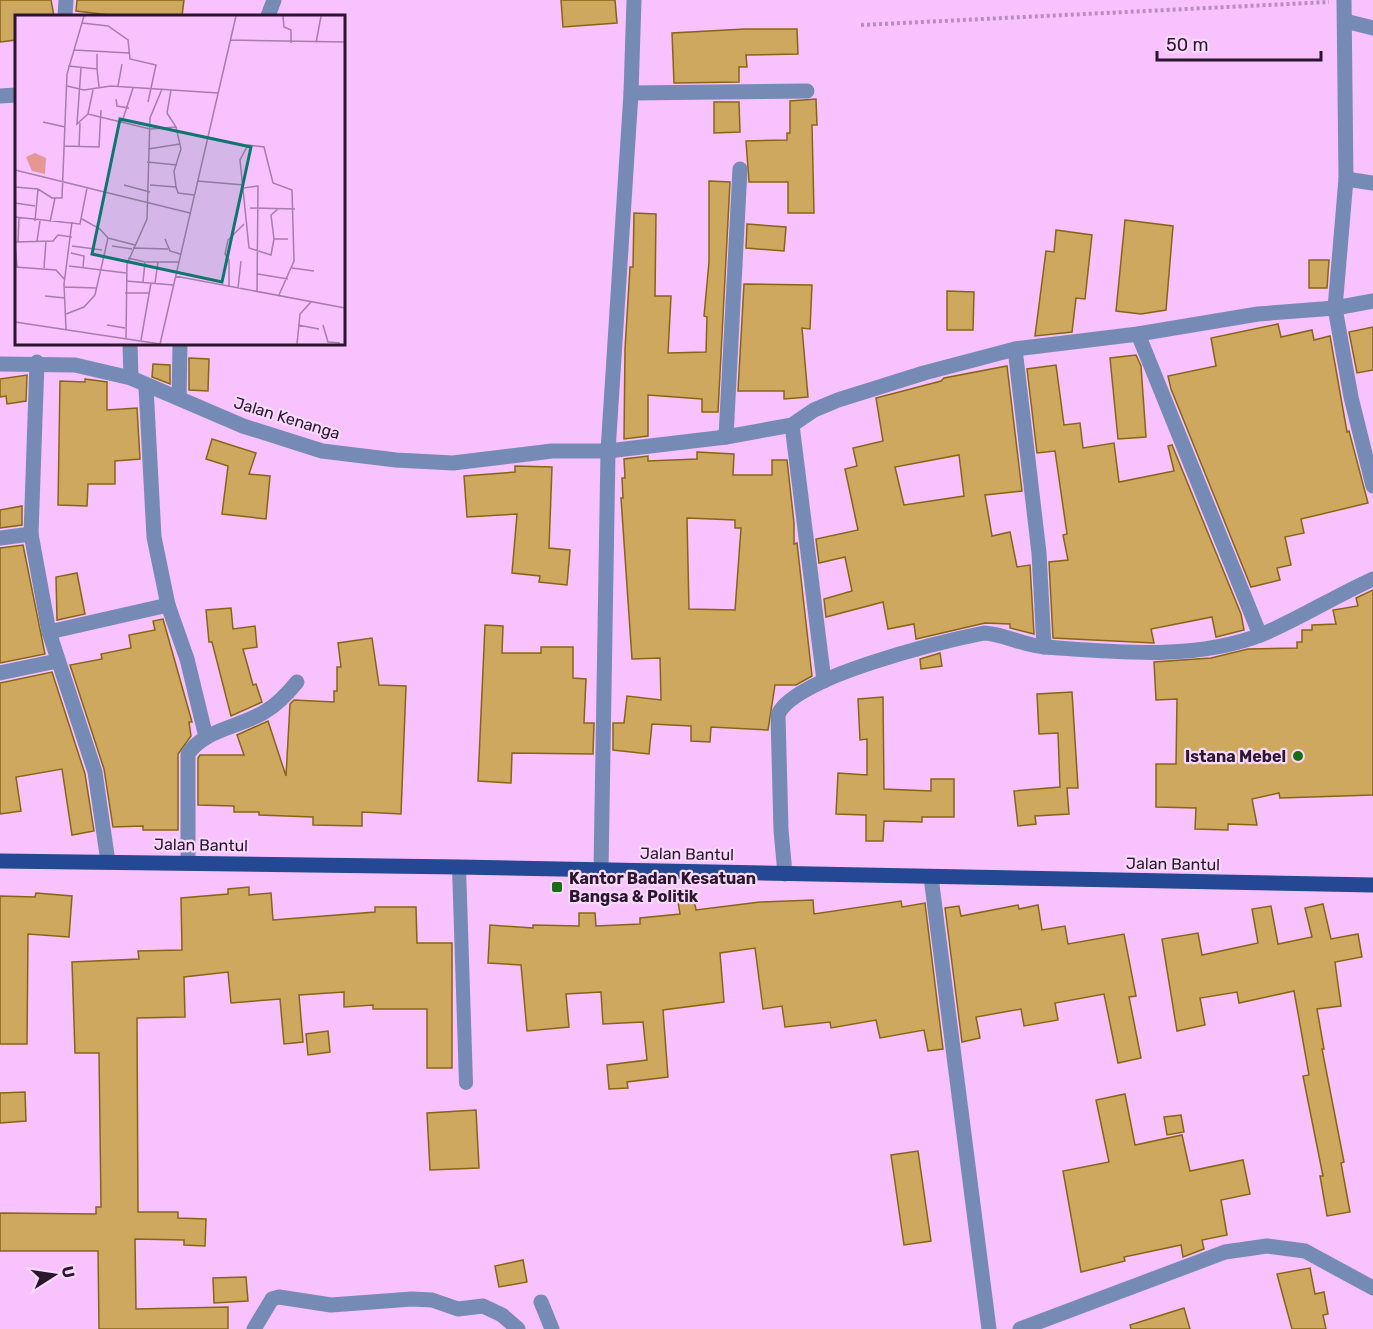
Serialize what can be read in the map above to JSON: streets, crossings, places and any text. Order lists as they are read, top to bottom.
{
  "streets": {
    "main road": ["Jalan Bantul"],
    "street": ["Jalan Kenanga"]
  },
  "places": {
    "other": ["Istana Mebel"],
    "transit": ["Kantor Badan Kesatuan Bangsa & Politik"]
  },
  "scale_bar": "50 m",
  "north": "right"
}
